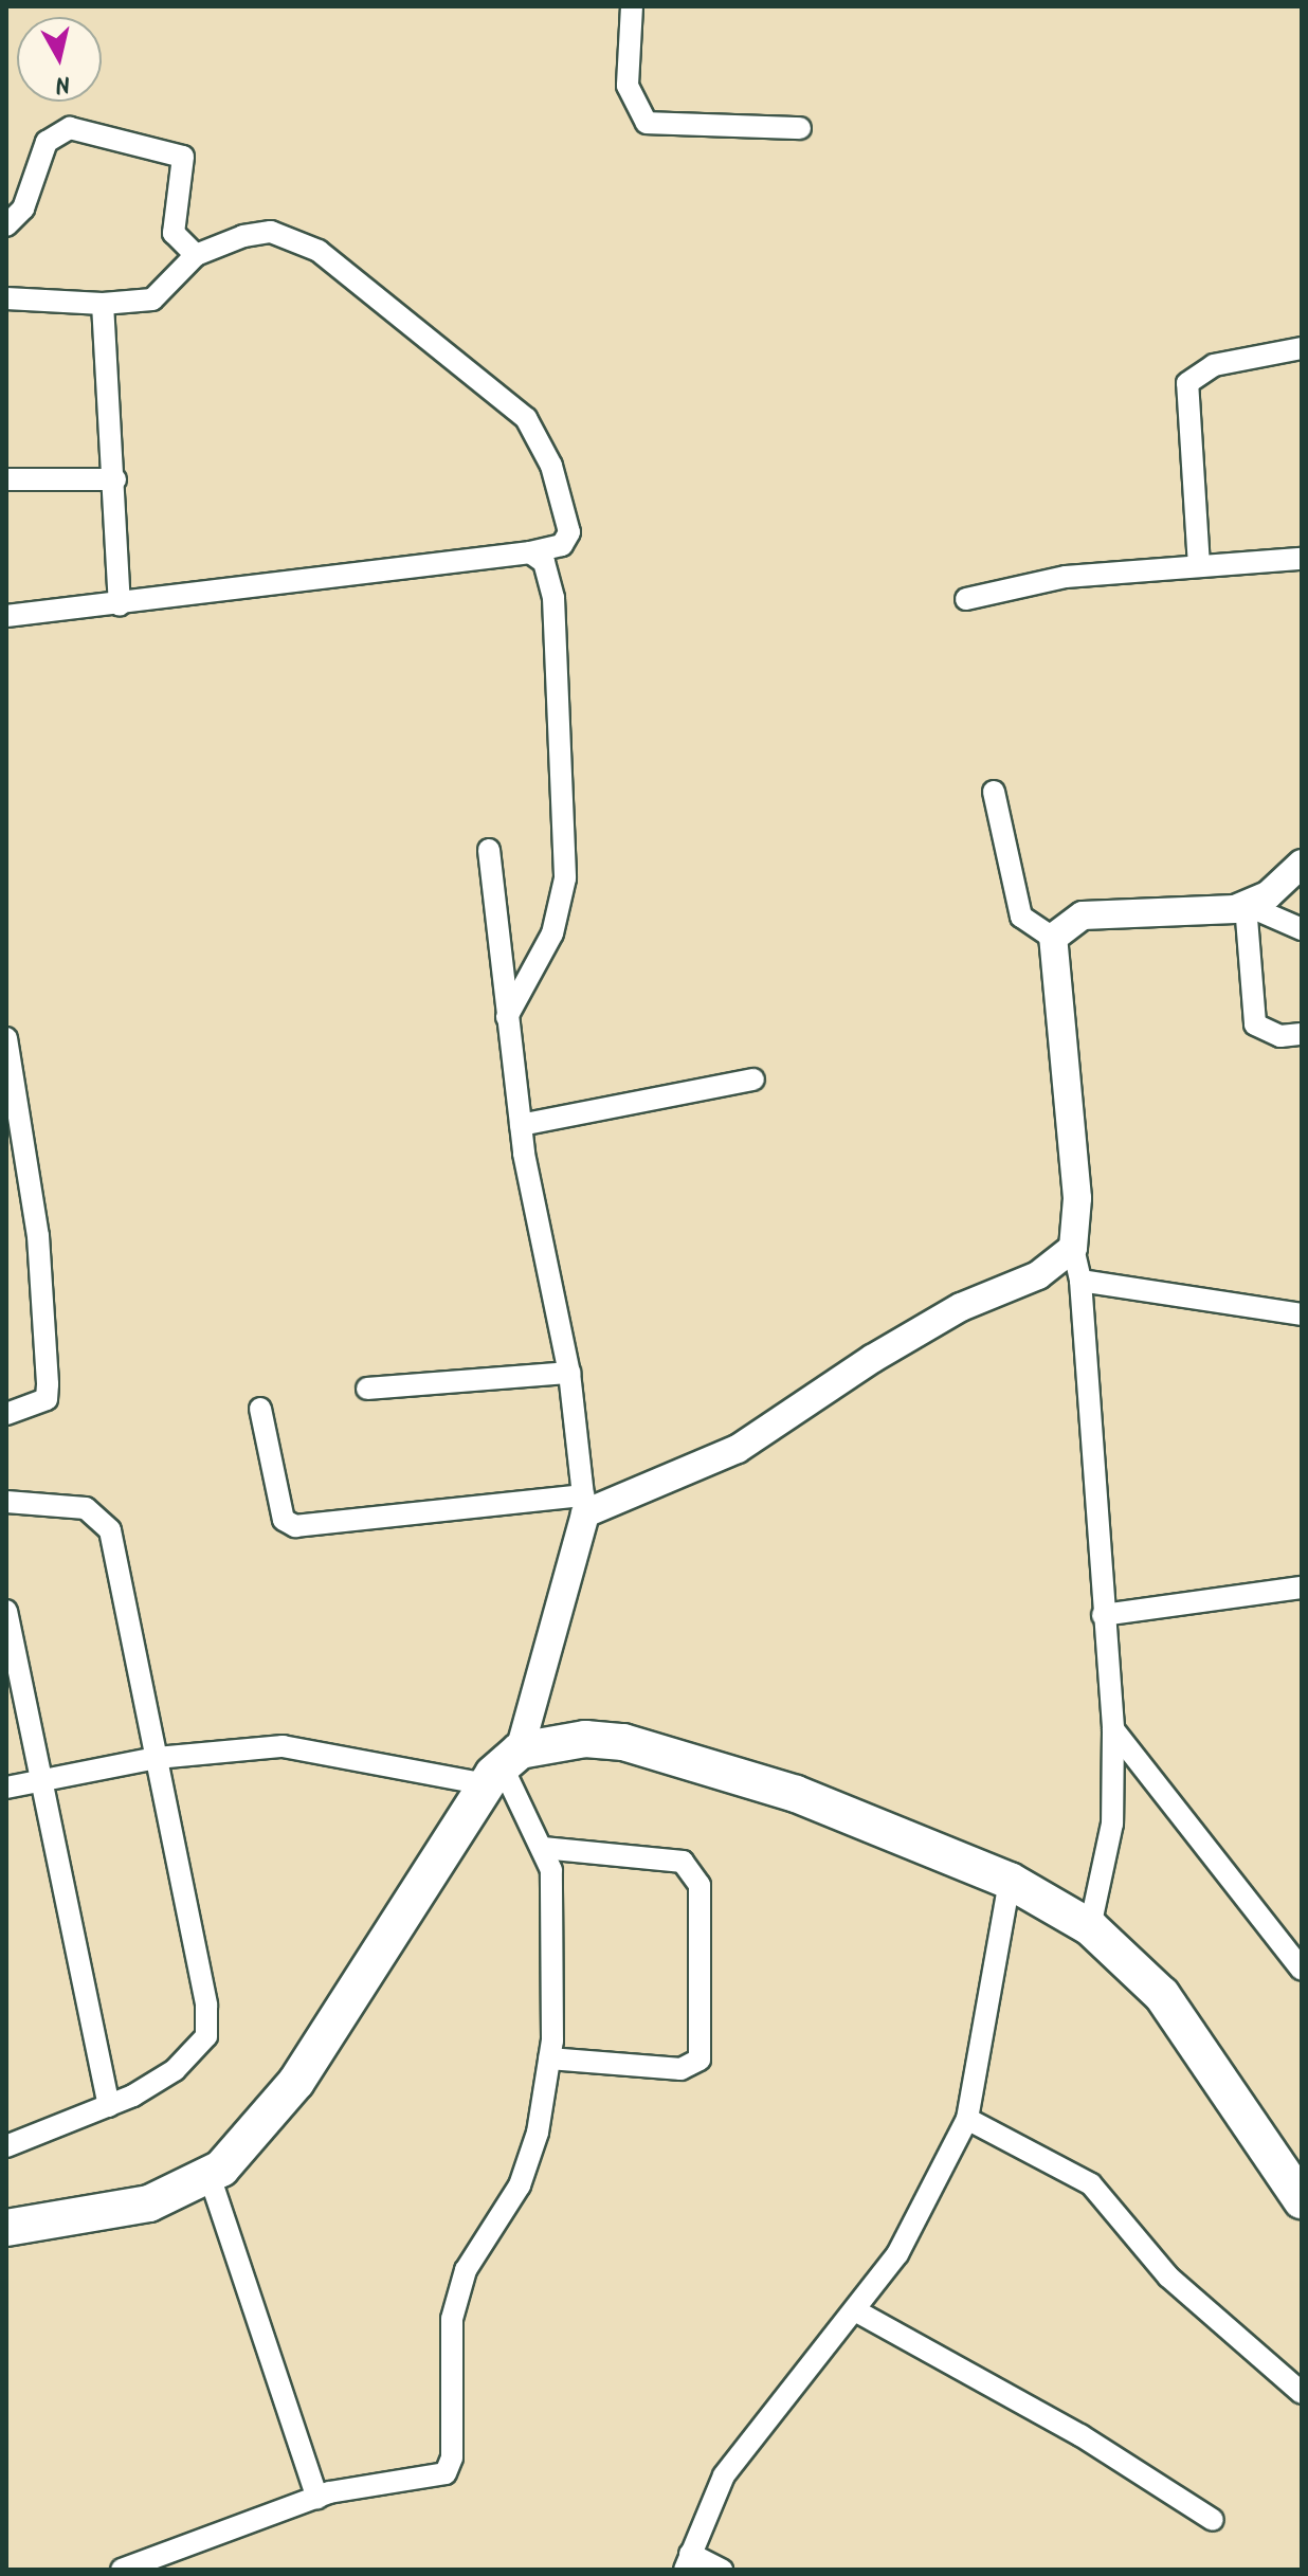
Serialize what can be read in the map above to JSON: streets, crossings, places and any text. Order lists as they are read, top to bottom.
{
  "north": "bottom"
}
